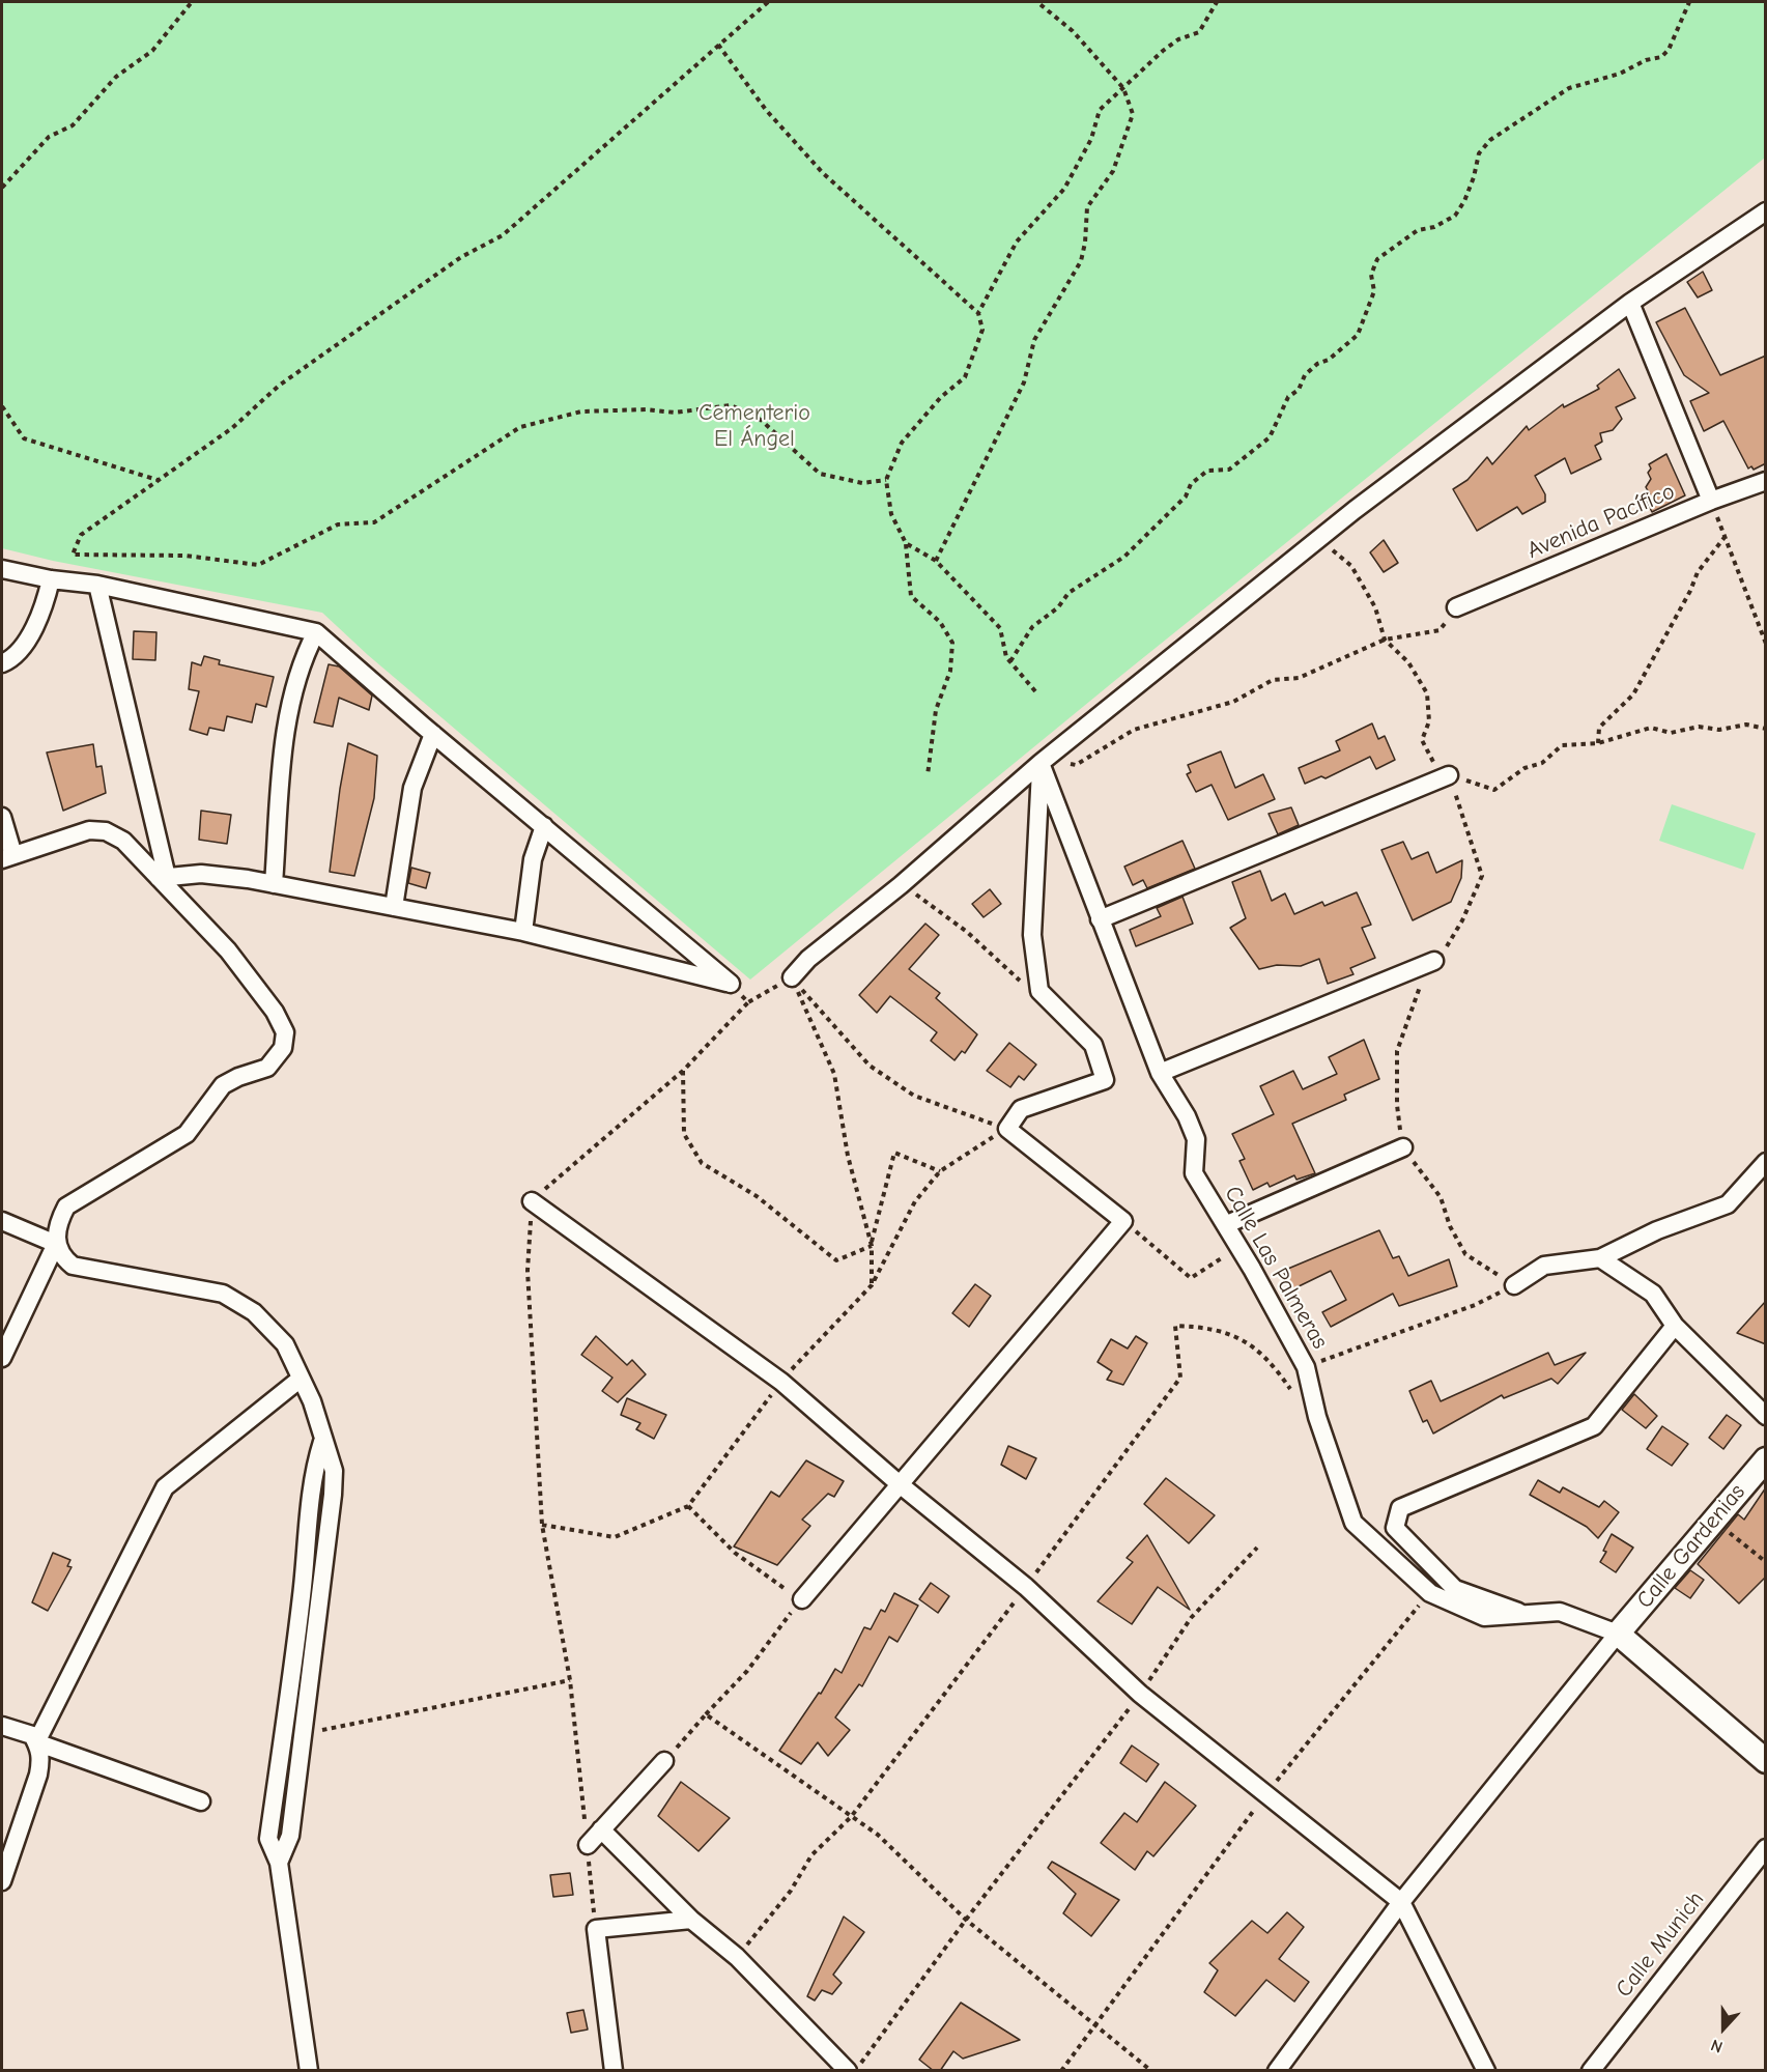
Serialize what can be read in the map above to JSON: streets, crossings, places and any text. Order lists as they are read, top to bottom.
{
  "streets": {
    "street": [
      "Avenida Pacífico",
      "Calle Las Palmeras",
      "Calle Gardenias",
      "Calle Munich"
    ]
  },
  "crossings": [
    ["Calle Las Palmeras", "Calle Gardenias"]
  ],
  "parks": ["Cementerio El Ángel"],
  "north": "bottom"
}
